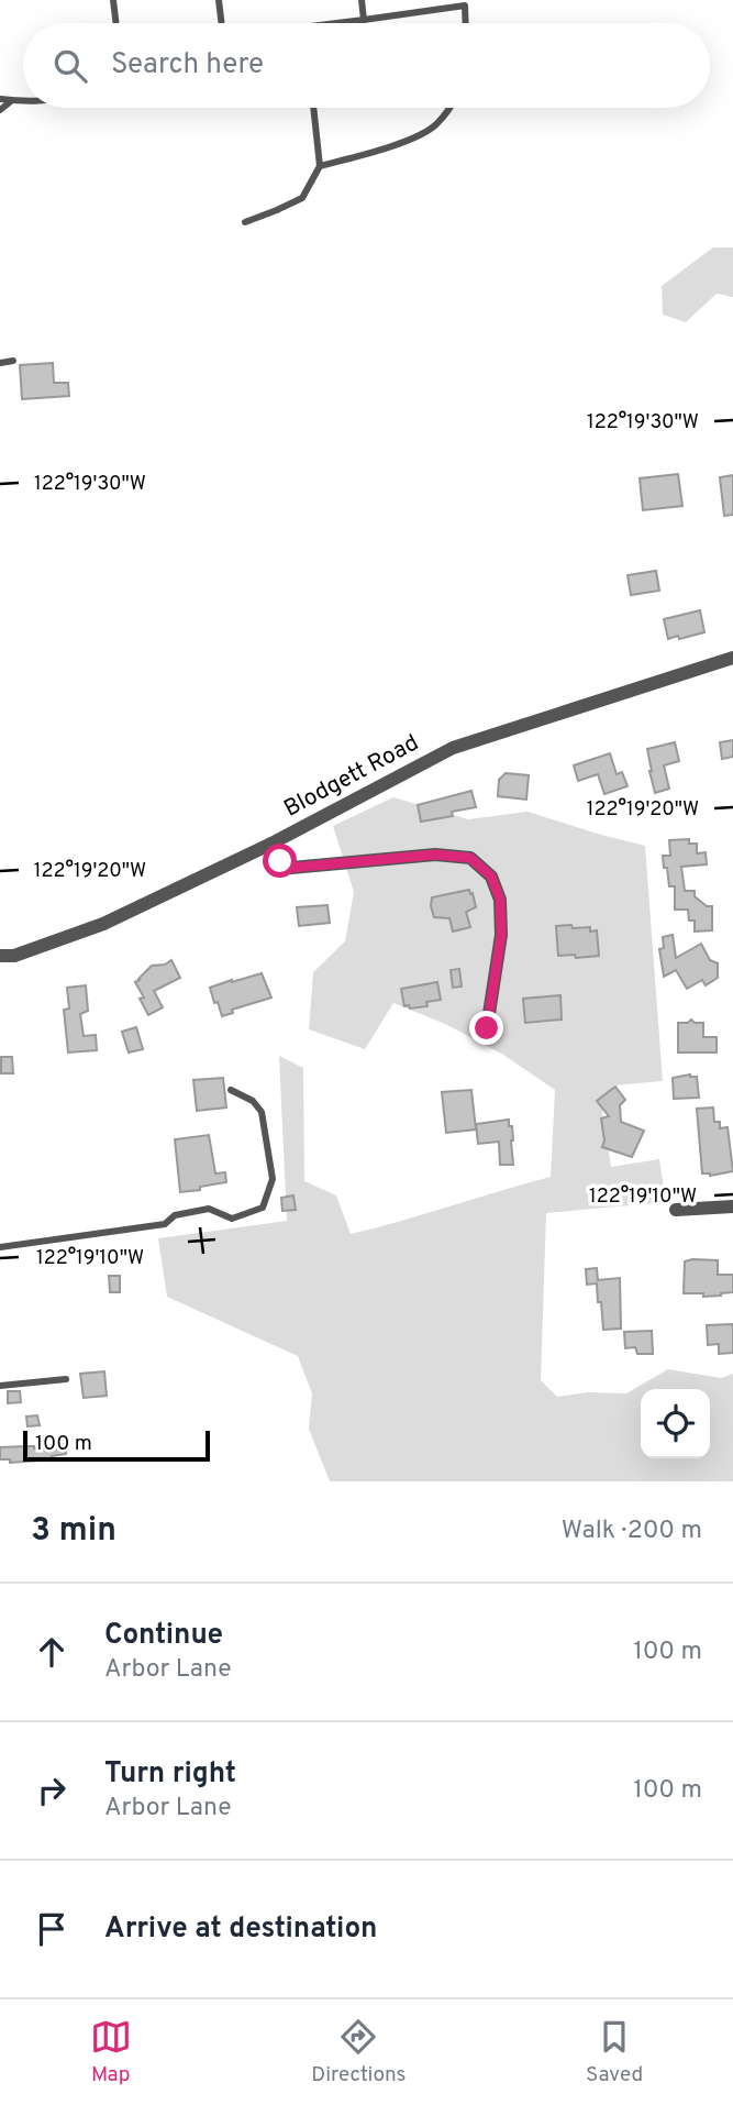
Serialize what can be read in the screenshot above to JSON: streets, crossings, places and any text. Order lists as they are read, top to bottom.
{
  "streets": {
    "street": ["Blodgett Road"]
  },
  "scale_bar": "100 m",
  "page": {
    "search": "Search here",
    "scale": "100 m",
    "heading": ["3 min", "Walk · 200 m"],
    "list": [
      ["Continue", "Arbor Lane", "100 m"],
      ["Turn right", "Arbor Lane", "100 m"],
      "Arrive at destination"
    ],
    "nav": ["Map", "Directions", "Saved"]
  },
  "coordinates": ["122°19'30\"W", "122°19'20\"W", "122°19'10\"W"]
}
